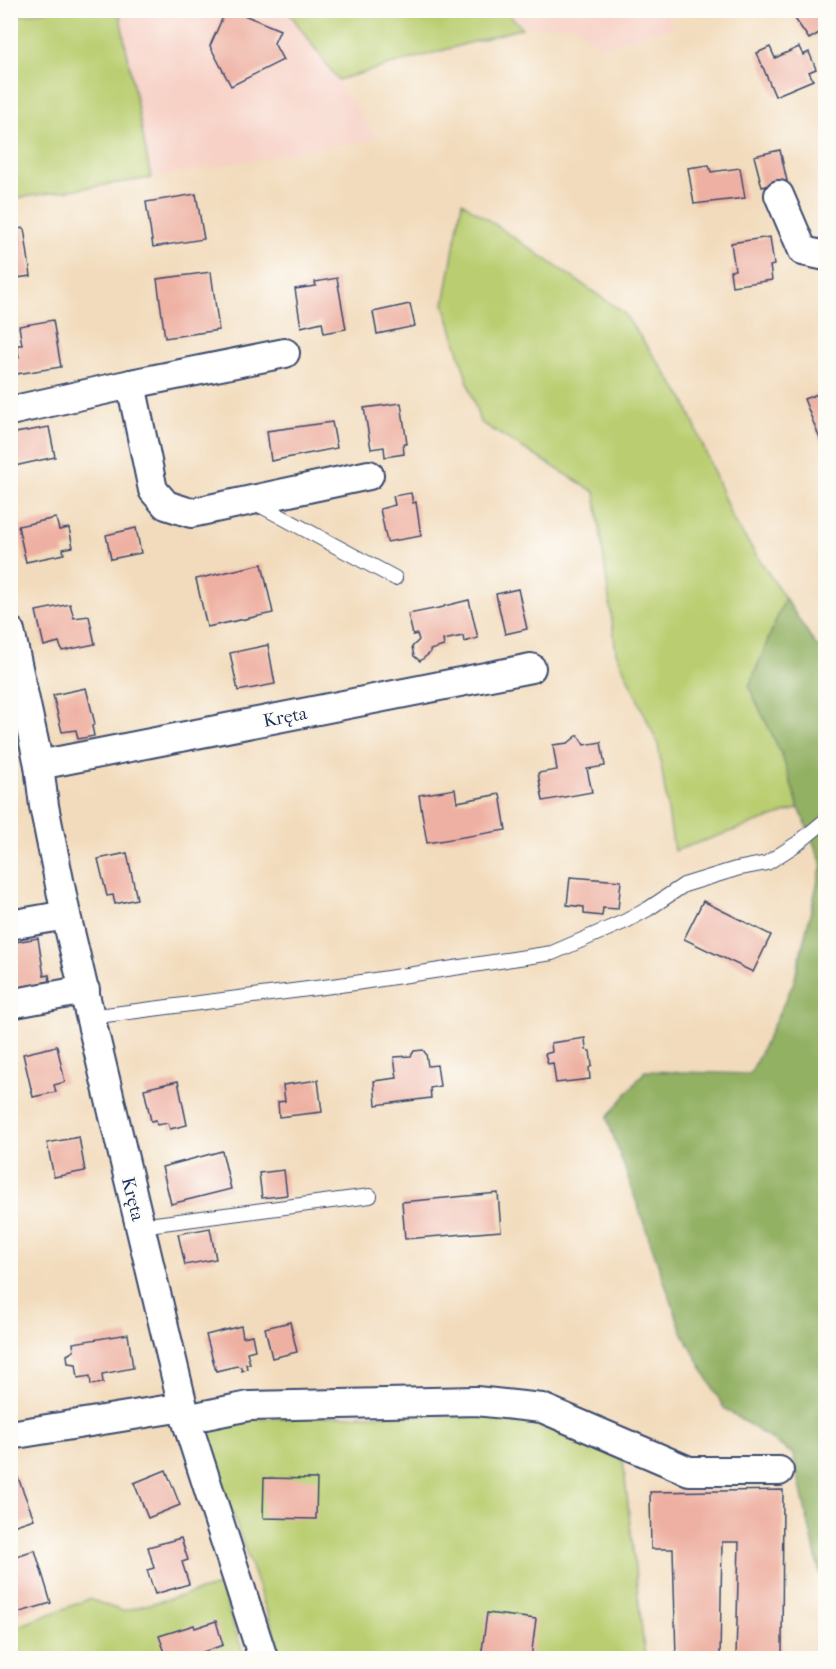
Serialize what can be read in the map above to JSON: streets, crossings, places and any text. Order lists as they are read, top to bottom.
{
  "streets": {
    "street": ["Kręta"]
  }
}
